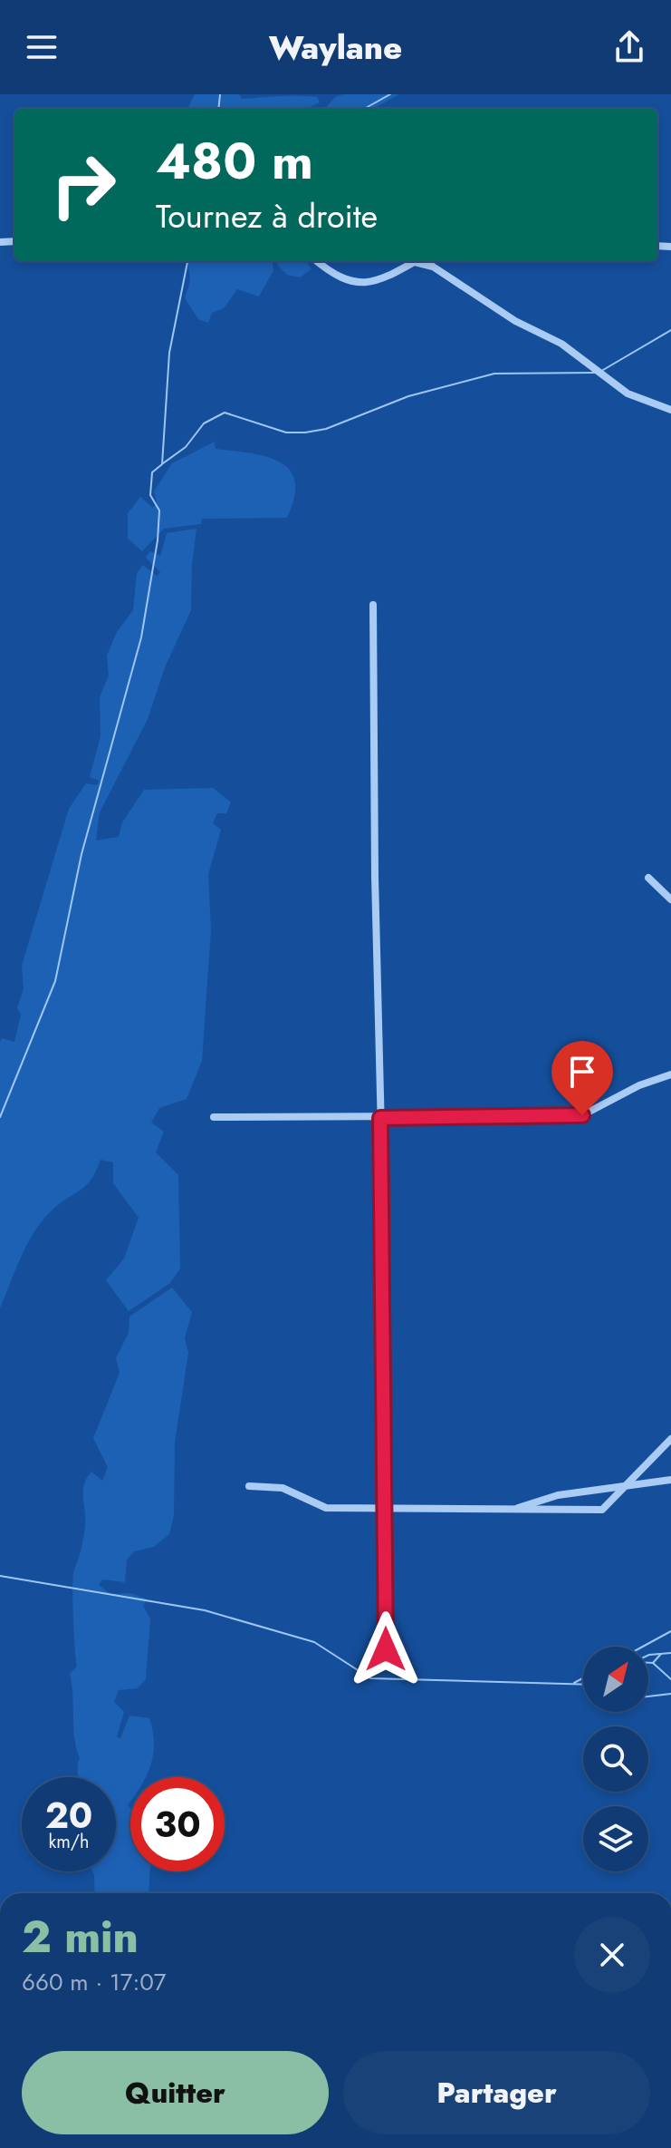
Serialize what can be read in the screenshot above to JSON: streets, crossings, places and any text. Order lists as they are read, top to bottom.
{
  "north": "top right",
  "page": {
    "header": "Waylane",
    "turn": ["480 m", "Tournez à droite"],
    "speed": "20 km/h",
    "limit": "30",
    "heading": ["2 min", "660 m · 17:07"],
    "buttons": ["Quitter", "Partager"]
  }
}
